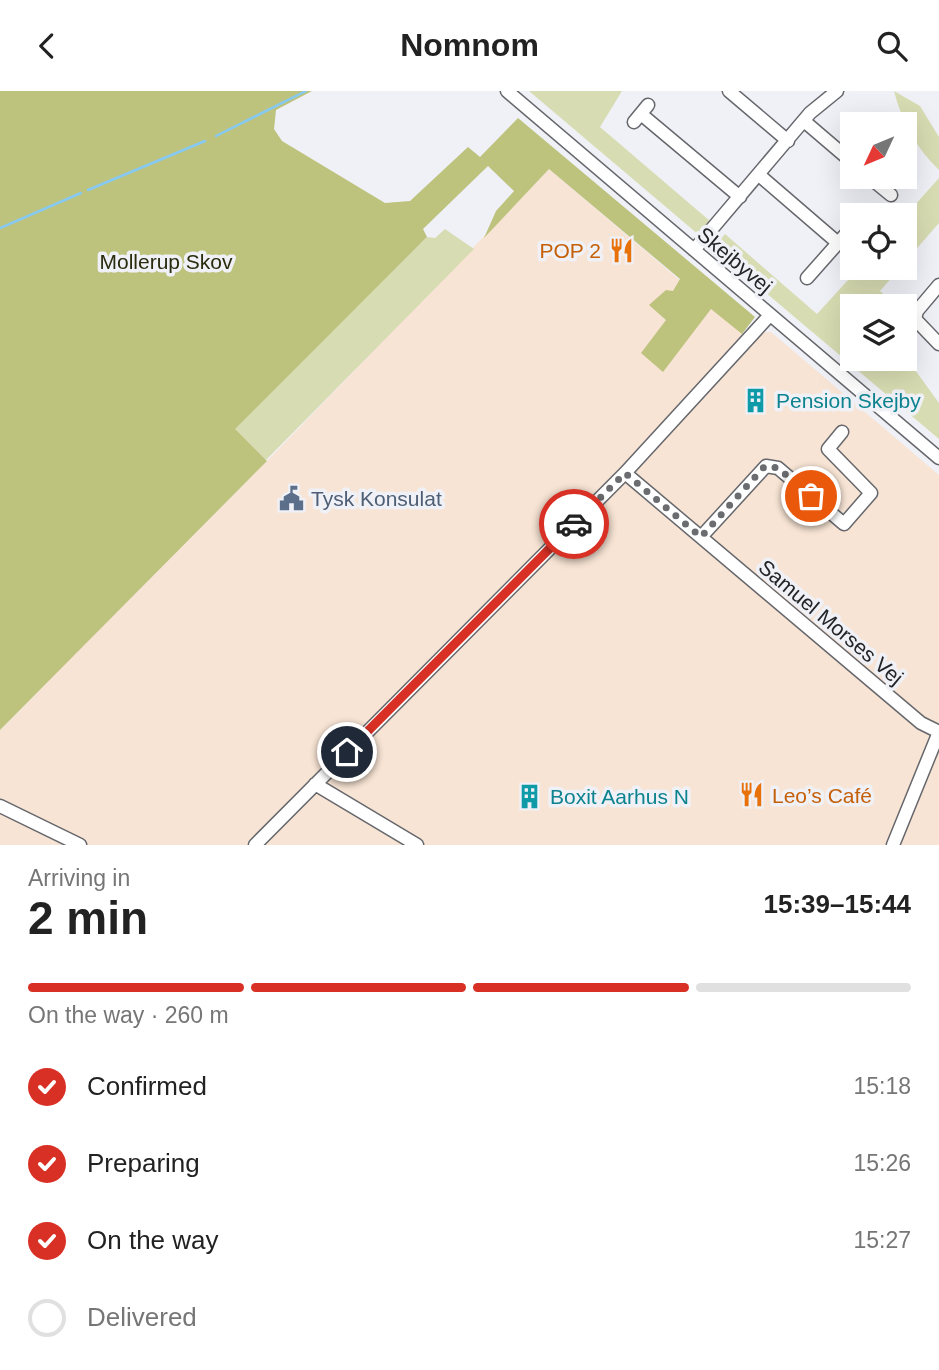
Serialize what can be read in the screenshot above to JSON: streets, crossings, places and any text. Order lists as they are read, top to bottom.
{
  "streets": {
    "street": ["Skejbyvej", "Samuel Morses Vej"]
  },
  "parks": ["Mollerup Skov"],
  "places": {
    "restaurant": ["POP 2", "Leo’s Café"],
    "building": ["Pension Skejby", "Boxit Aarhus N"],
    "public building": ["Tysk Konsulat"]
  },
  "north": "bottom left",
  "page": {
    "header": "Nomnom",
    "heading": ["2 min", "Arriving in", "15:39–15:44"],
    "bar": "On the way · 260 m",
    "list": [
      ["Confirmed", "15:18"],
      ["Preparing", "15:26"],
      ["On the way", "15:27"],
      "Delivered"
    ]
  }
}
